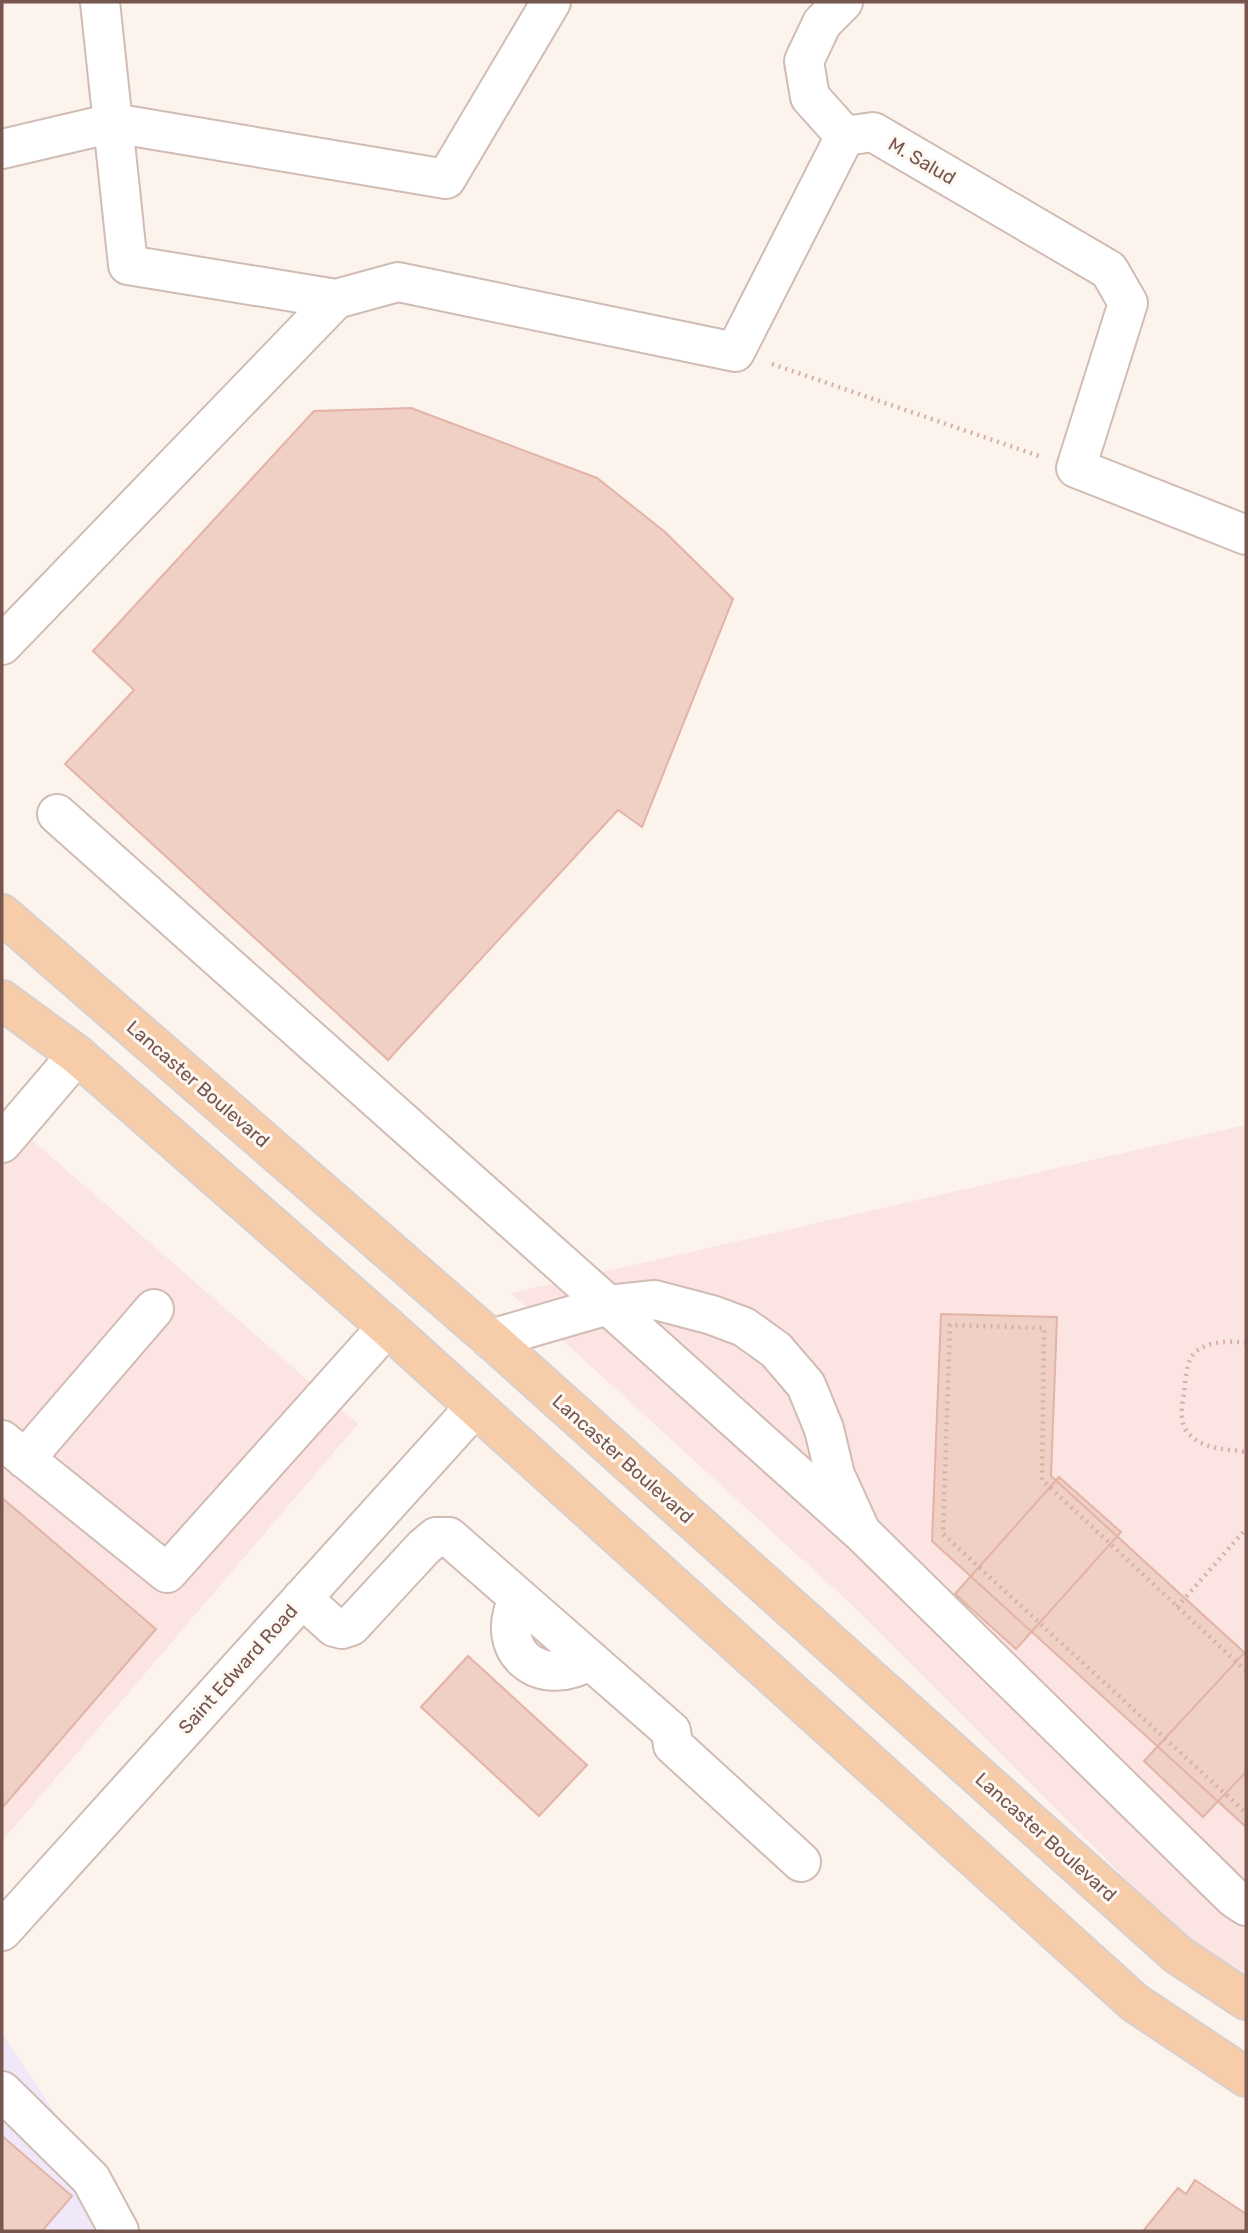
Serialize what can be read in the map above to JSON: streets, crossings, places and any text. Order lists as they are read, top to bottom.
{
  "streets": {
    "main road": ["Lancaster Boulevard"],
    "street": ["M. Salud", "Saint Edward Road"]
  }
}
